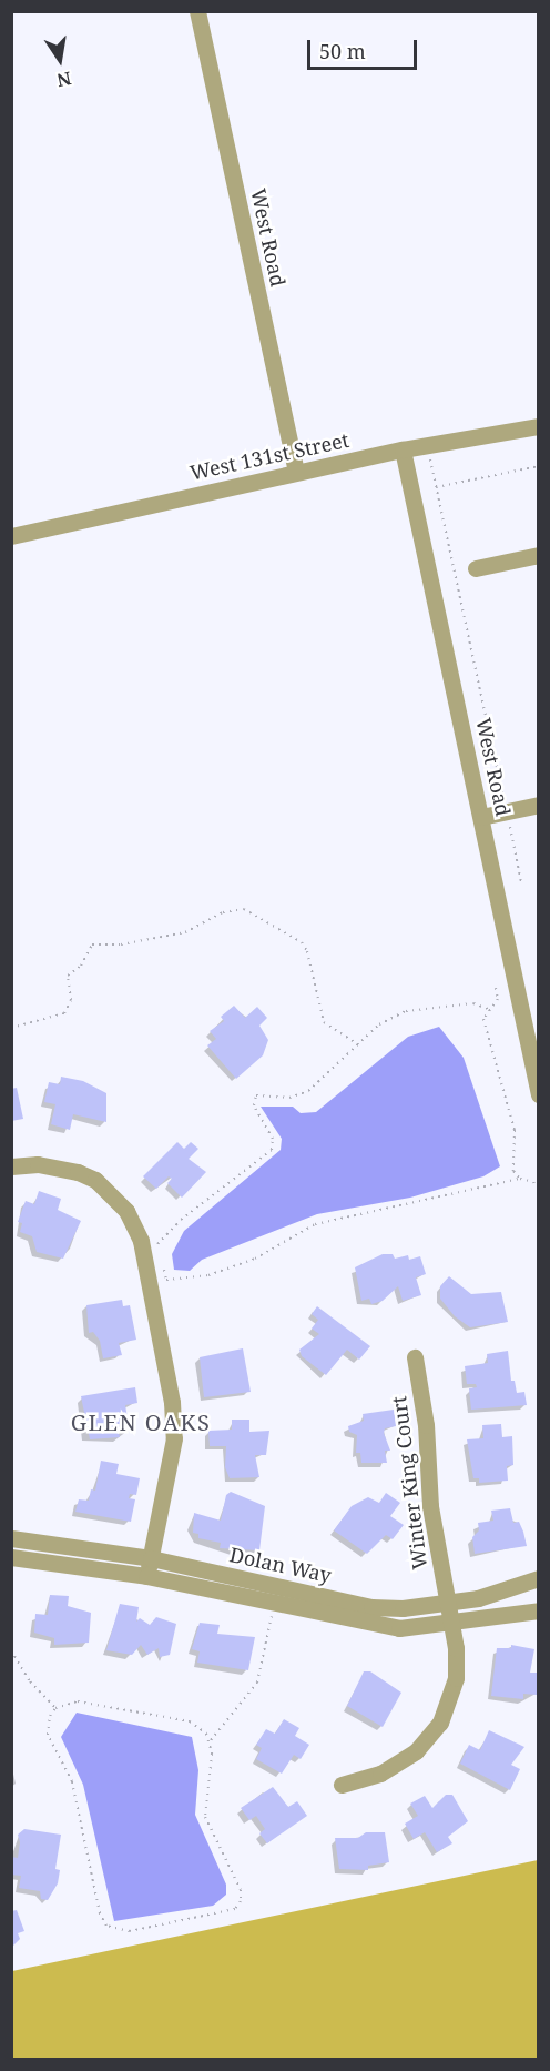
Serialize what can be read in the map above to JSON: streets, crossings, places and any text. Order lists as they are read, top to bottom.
{
  "streets": {
    "street": [
      "West Road",
      "West 131st Street",
      "Winter King Court",
      "Dolan Way"
    ]
  },
  "crossings": [
    ["West Road", "West 131st Street"],
    ["Winter King Court", "Dolan Way"]
  ],
  "districts": ["GLEN OAKS"],
  "scale_bar": "50 m",
  "north": "bottom"
}
